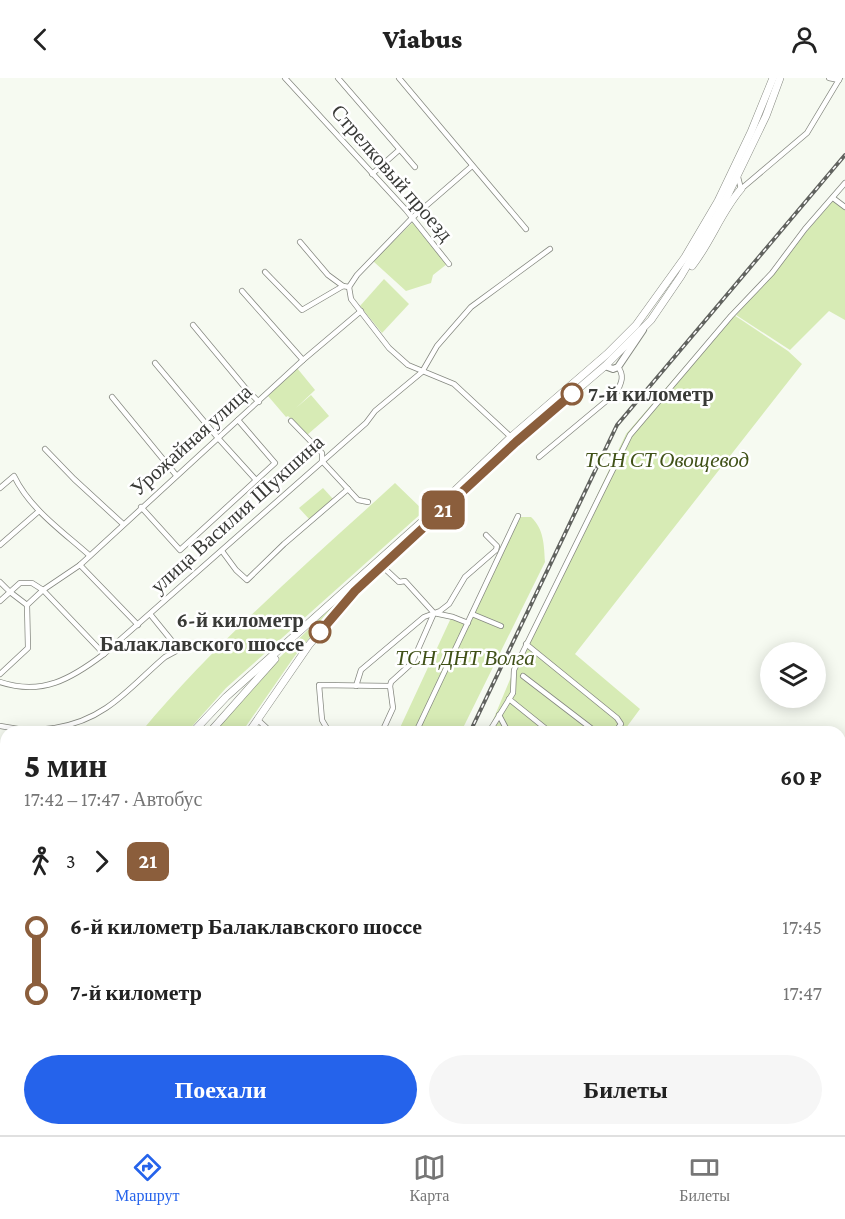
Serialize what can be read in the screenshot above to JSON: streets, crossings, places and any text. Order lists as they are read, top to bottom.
{
  "streets": {
    "street": ["Стрелковый проезд", "Урожайная улица", "улица Василия Шукшина"]
  },
  "parks": ["ТСН СТ Овощевод", "ТСН ДНТ Волга"],
  "places": ["7-й километр", "6-й километр Балаклавского шоccе"],
  "lines": ["bus line 21"],
  "page": {
    "header": "Viabus",
    "on_map": "21",
    "heading": ["5 мин", "17:42 – 17:47 · Автобус", "60 ₽"],
    "legs": ["3", "21"],
    "list": [
      {
        "name": "6-й километр Балаклавского шоccе",
        "value": "17:45"
      },
      {
        "name": "7-й километр",
        "value": "17:47"
      }
    ],
    "buttons": ["Поехали", "Билеты"],
    "tabs": ["Маршрут", "Карта", "Билеты"]
  }
}
